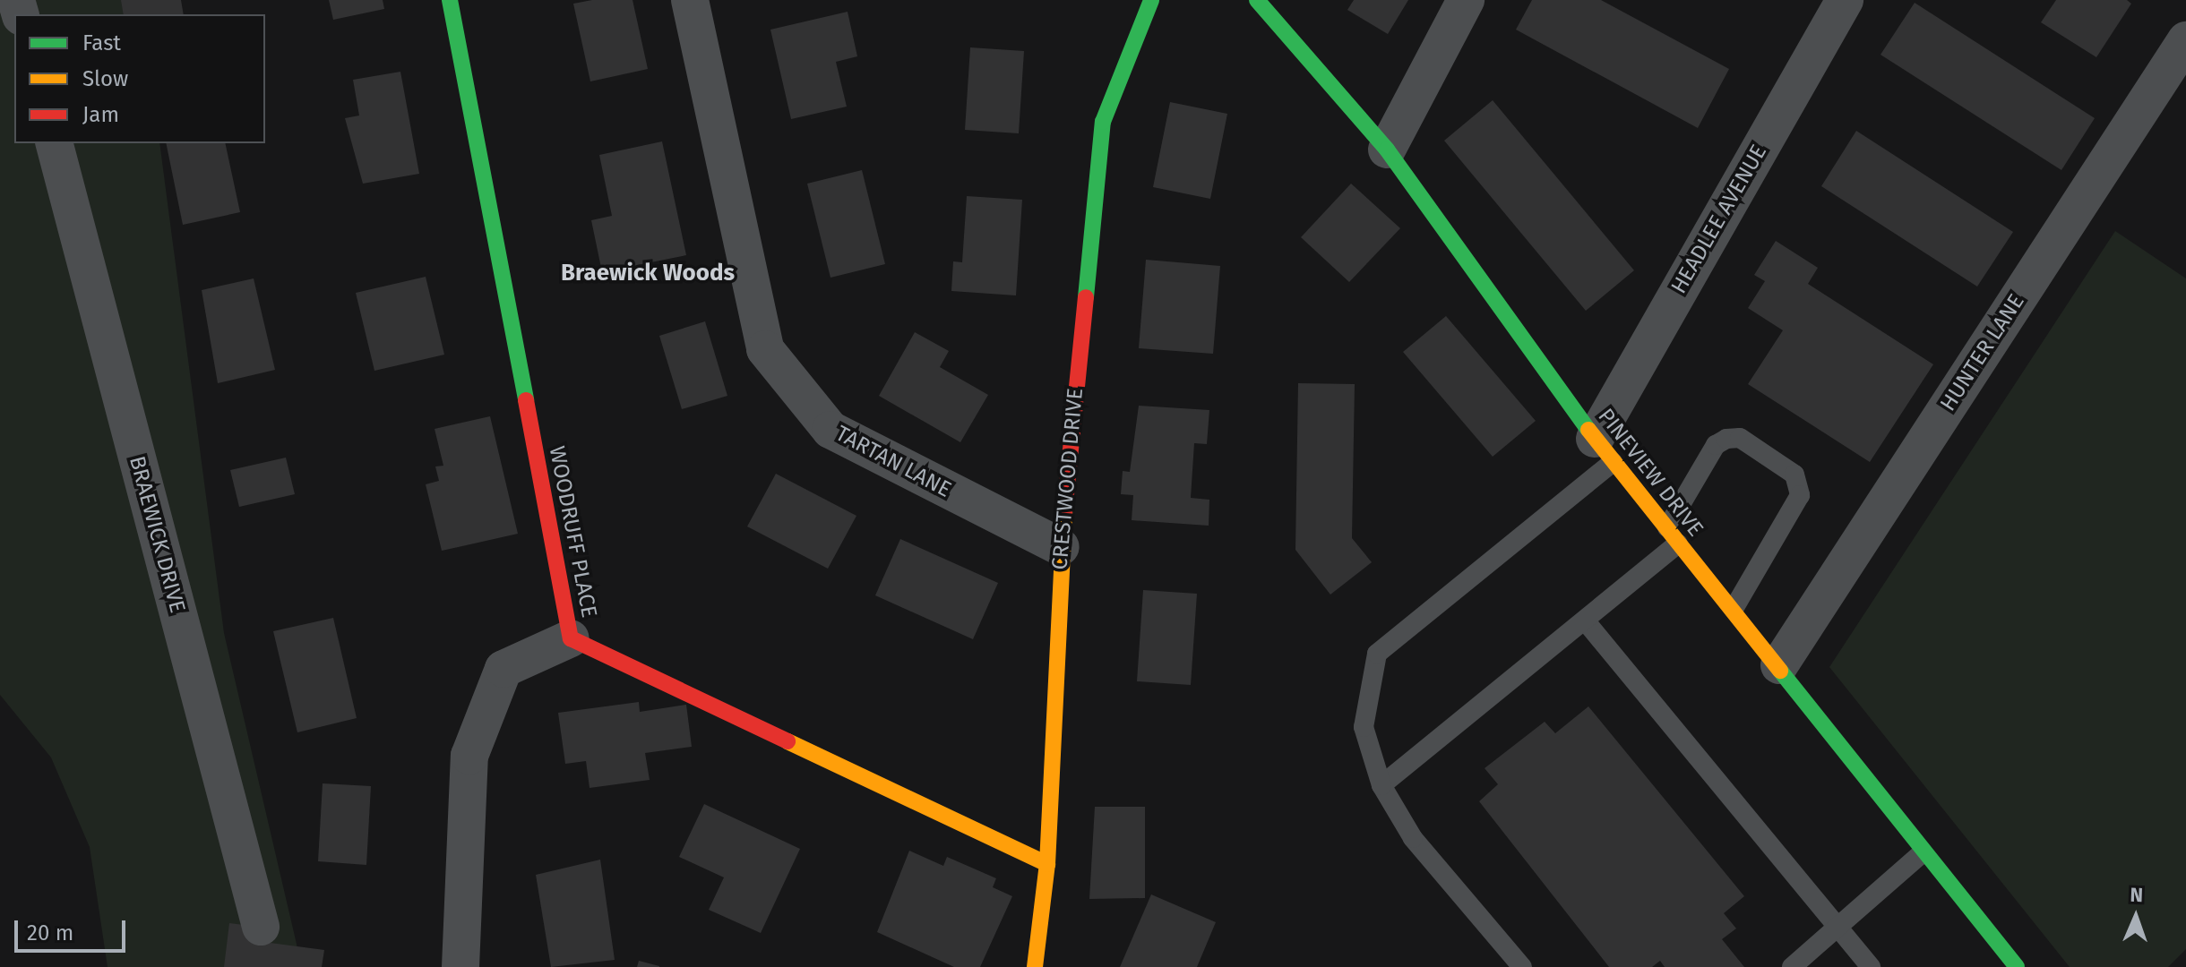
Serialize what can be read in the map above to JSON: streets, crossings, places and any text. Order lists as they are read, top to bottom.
{
  "streets": {
    "street": [
      "HEADLEE AVENUE",
      "HUNTER LANE",
      "TARTAN LANE",
      "PINEVIEW DRIVE",
      "CRESTWOOD DRIVE",
      "WOODRUFF PLACE",
      "BRAEWICK DRIVE"
    ]
  },
  "crossings": [
    ["HEADLEE AVENUE", "PINEVIEW DRIVE"],
    ["HUNTER LANE", "PINEVIEW DRIVE"],
    ["TARTAN LANE", "CRESTWOOD DRIVE"],
    ["CRESTWOOD DRIVE", "WOODRUFF PLACE"]
  ],
  "districts": ["Braewick Woods"],
  "legend": ["Fast", "Slow", "Jam"],
  "scale_bar": "20 m",
  "north": "top"
}
